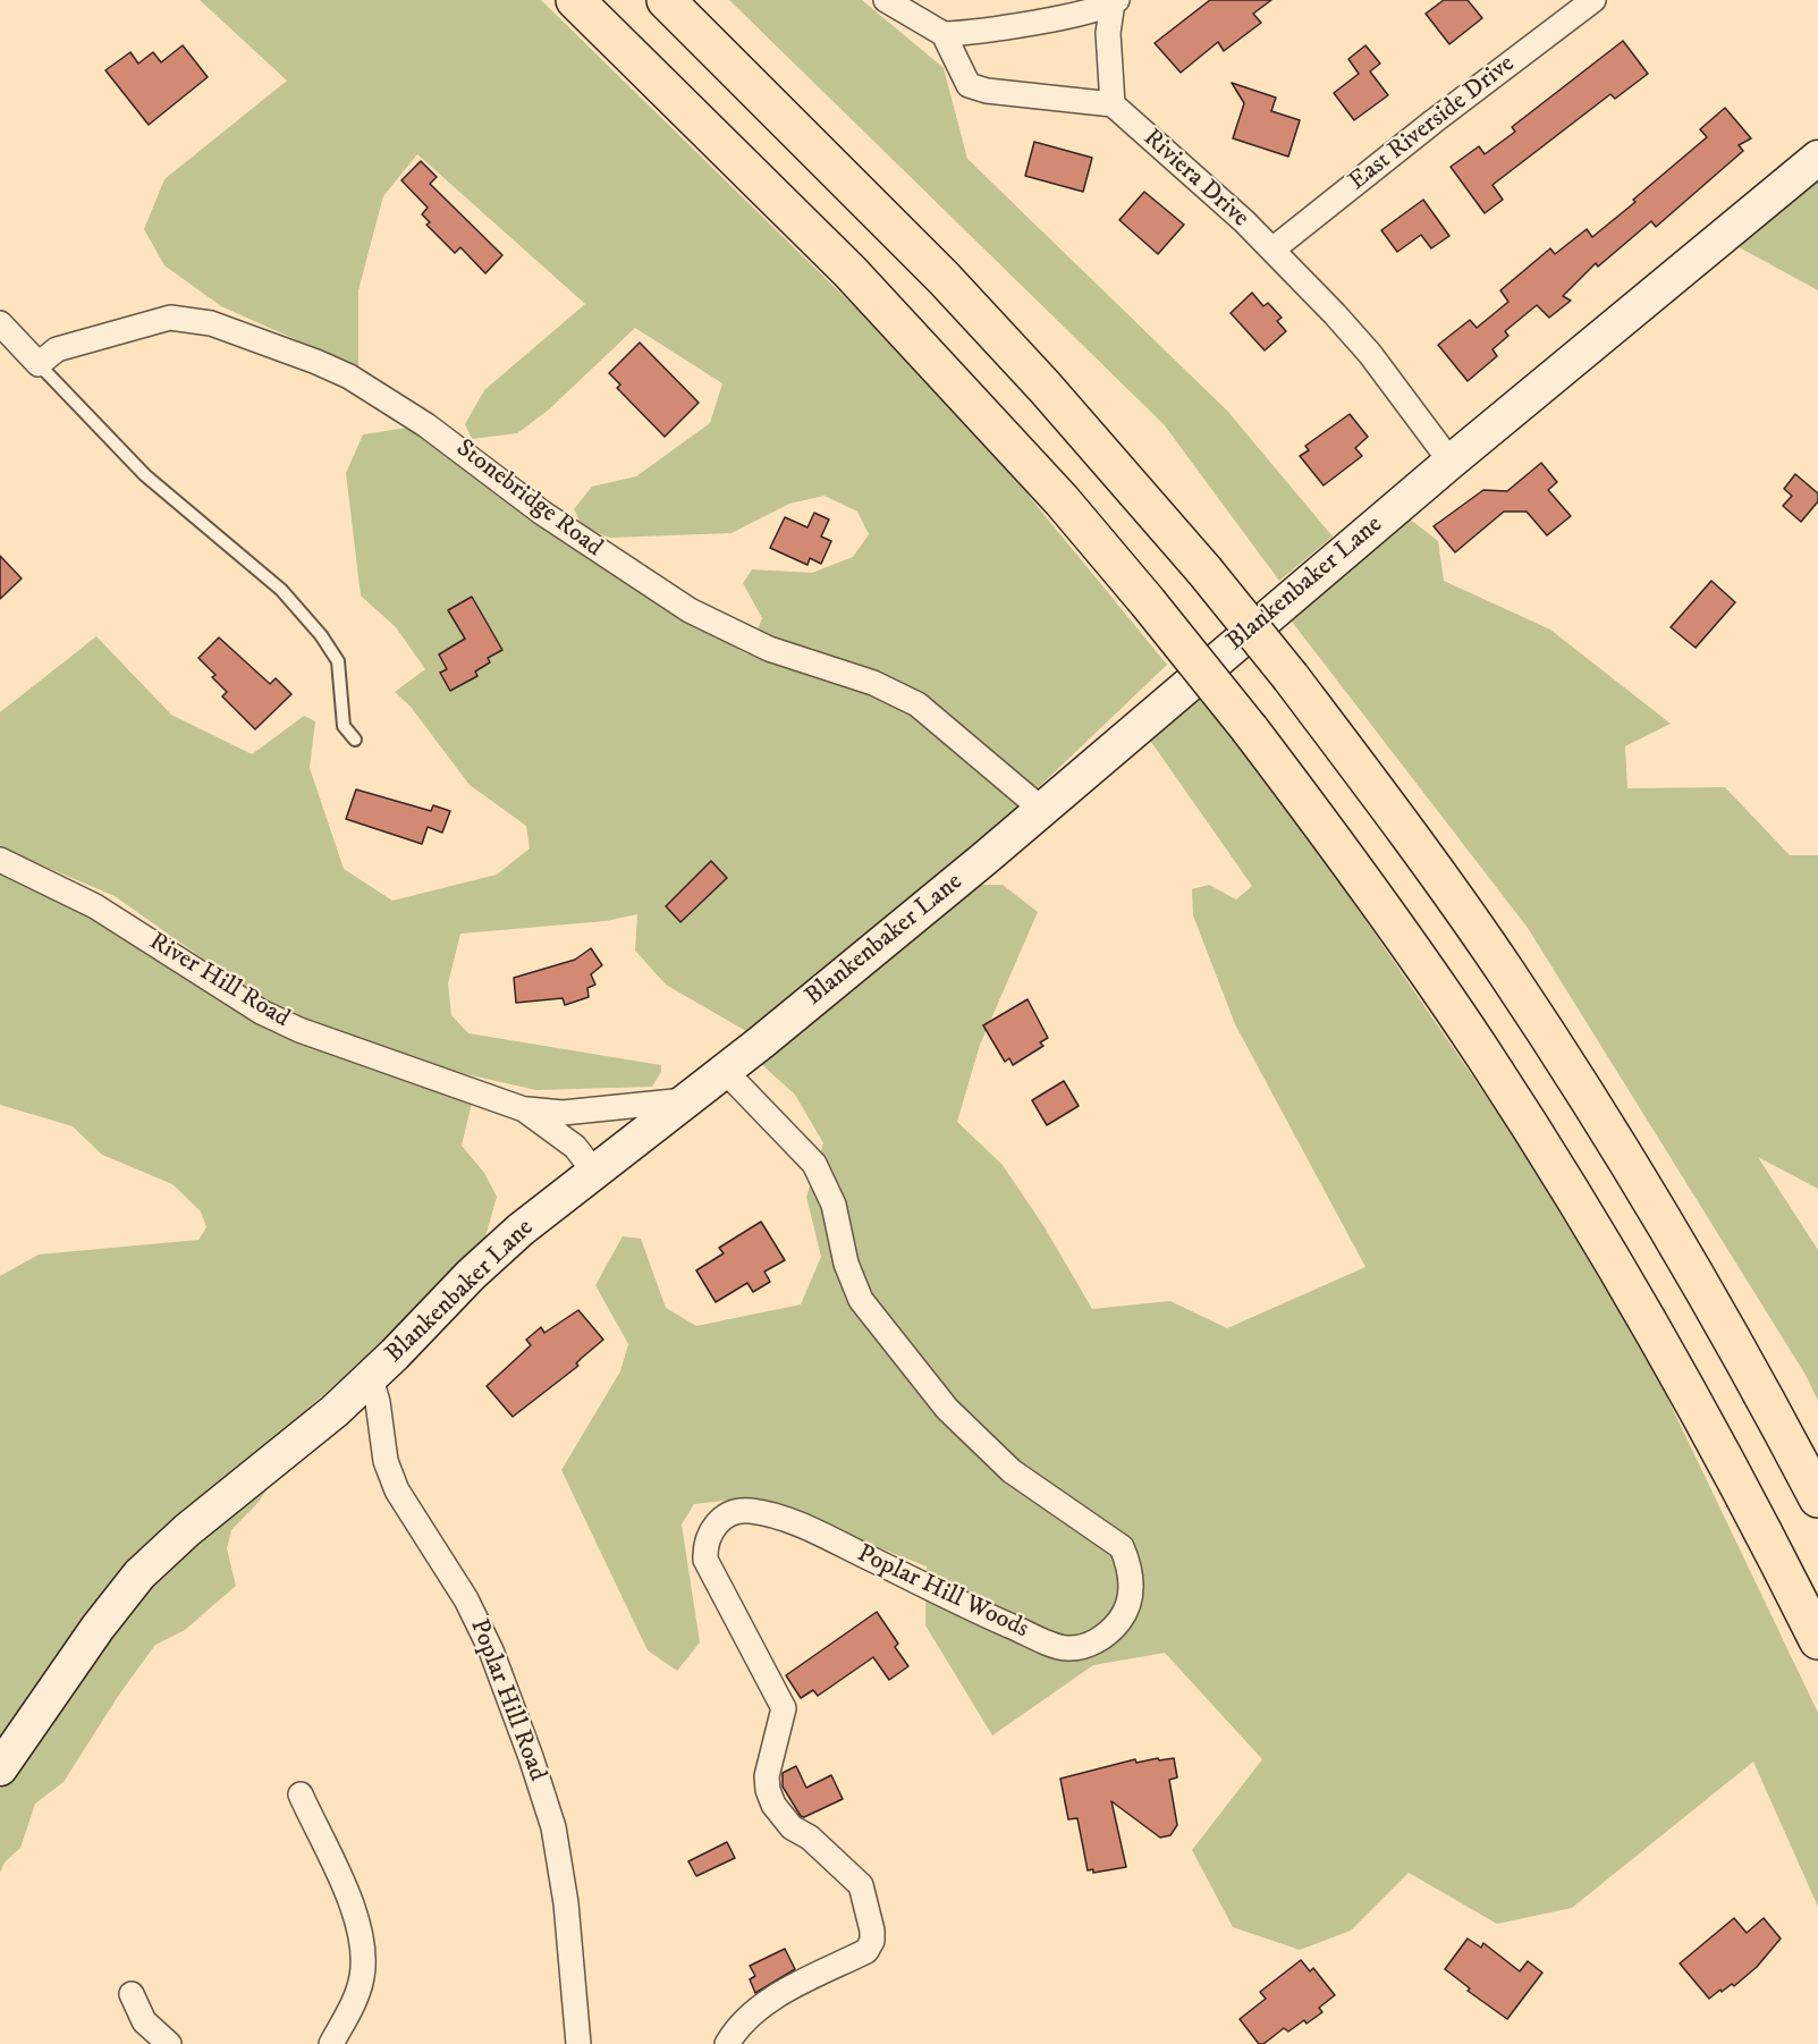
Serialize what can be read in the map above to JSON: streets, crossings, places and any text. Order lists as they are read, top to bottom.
{
  "streets": {
    "street": [
      "East Riverside Drive",
      "Riviera Drive",
      "Stonebridge Road",
      "Blankenbaker Lane",
      "River Hill Road",
      "Poplar Hill Woods",
      "Poplar Hill Road"
    ]
  },
  "crossings": [
    ["East Riverside Drive", "Riviera Drive"],
    ["Riviera Drive", "Blankenbaker Lane"],
    ["Stonebridge Road", "Blankenbaker Lane"],
    ["Blankenbaker Lane", "River Hill Road"],
    ["Blankenbaker Lane", "Poplar Hill Woods"],
    ["Blankenbaker Lane", "Poplar Hill Road"]
  ]
}
